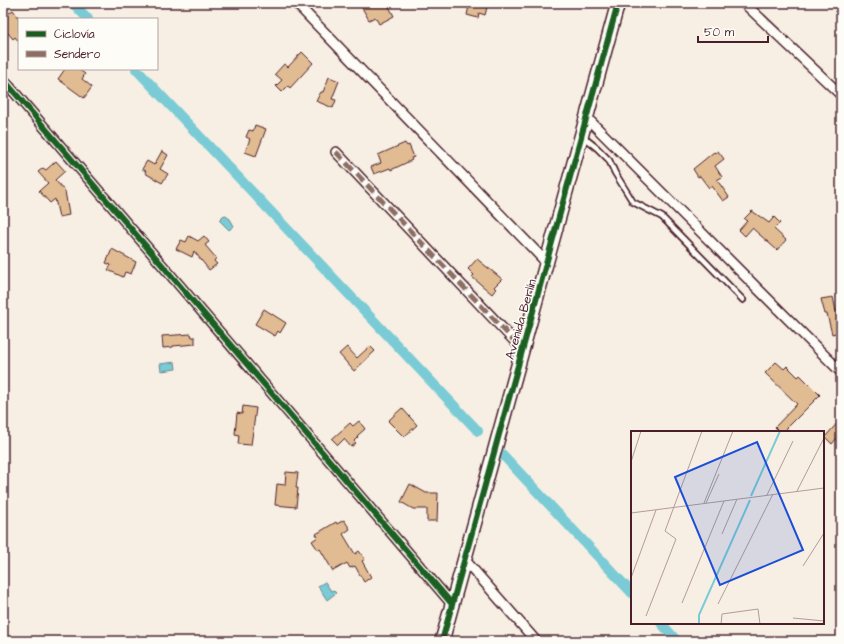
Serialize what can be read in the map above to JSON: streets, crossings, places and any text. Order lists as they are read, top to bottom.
{
  "streets": {
    "street": ["Avenida Berlín"]
  },
  "legend": ["Ciclovía", "Sendero"],
  "scale_bar": "50 m"
}
